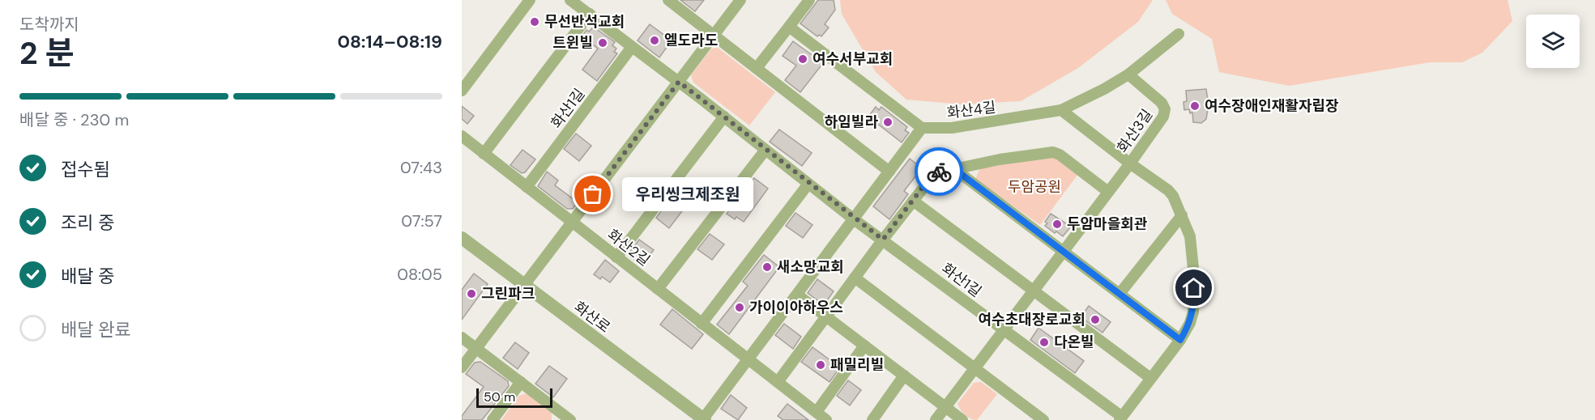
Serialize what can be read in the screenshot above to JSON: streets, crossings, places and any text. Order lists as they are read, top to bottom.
{
  "streets": {
    "street": [
      "화산1길",
      "화산4길",
      "화산3길",
      "화산2길",
      "화산로"
    ]
  },
  "crossings": [
    ["화산1길", "화산3길"],
    ["화산1길", "화산2길"],
    ["화산4길", "화산3길"]
  ],
  "parks": ["두암공원"],
  "places": [
    "무선반석교회",
    "엘도라도",
    "트윈빌",
    "여수서부교회",
    "여수장애인재활자립장",
    "하임빌라",
    "우리씽크제조원",
    "두암마을회관",
    "새소망교회",
    "그린파크",
    "가이이아하우스",
    "여수초대장로교회",
    "다온빌",
    "패밀리빌"
  ],
  "scale_bar": "50 m",
  "page": {
    "heading": ["2 분", "도착까지", "08:14–08:19"],
    "bar": "배달 중 · 230 m",
    "list": [
      ["접수됨", "07:43"],
      ["조리 중", "07:57"],
      ["배달 중", "08:05"],
      "배달 완료"
    ],
    "bubble": "우리씽크제조원",
    "scale": "50 m"
  }
}
